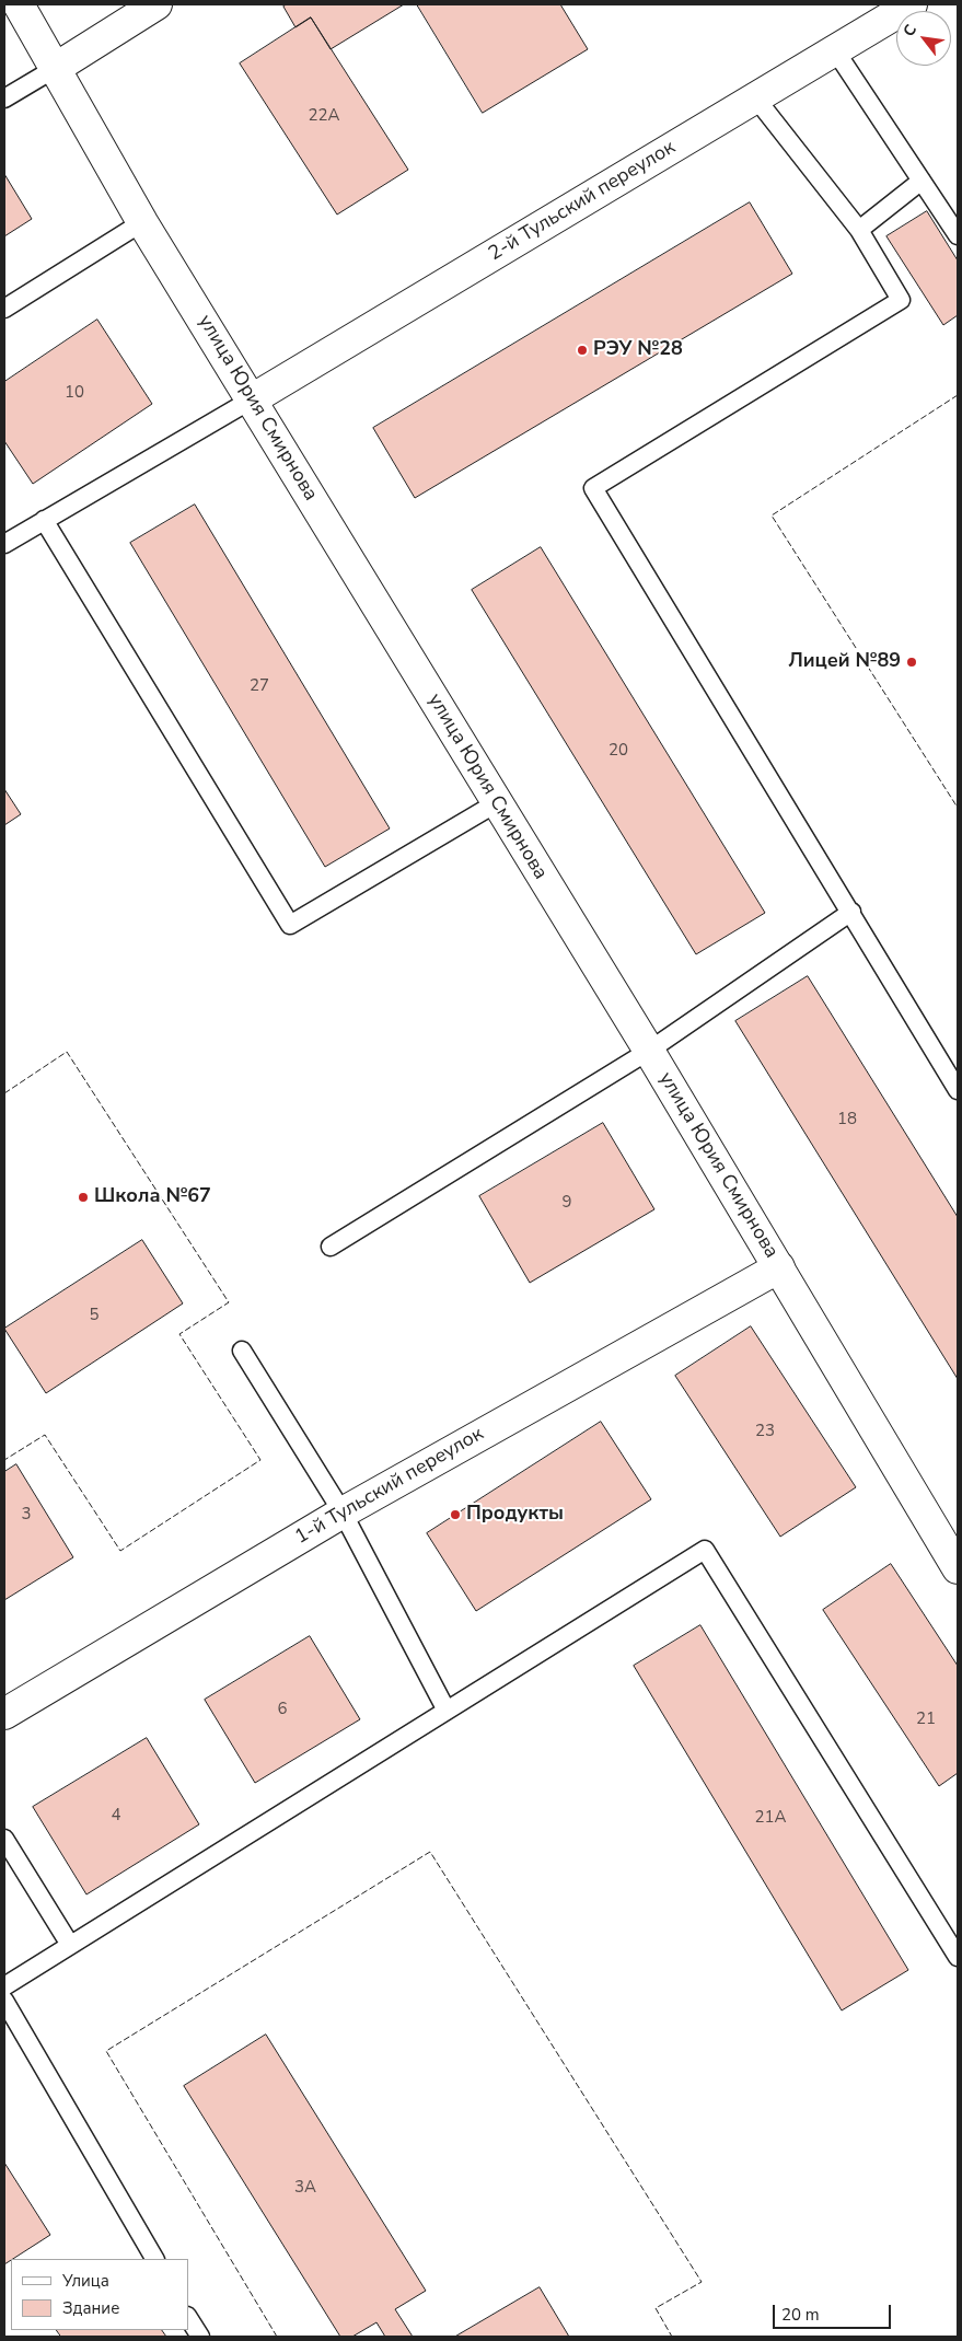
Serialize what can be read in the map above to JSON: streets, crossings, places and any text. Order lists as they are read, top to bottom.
{
  "streets": {
    "street": ["2-й Тульский переулок", "улица Юрия Смирнова", "1-й Тульский переулок"]
  },
  "crossings": [
    ["2-й Тульский переулок", "улица Юрия Смирнова"],
    ["улица Юрия Смирнова", "1-й Тульский переулок"]
  ],
  "places": [
    "РЭУ №28",
    "Лицей №89",
    "Школа №67",
    "Продукты"
  ],
  "house_numbers": [
    "22А",
    "10",
    "27",
    "20",
    "18",
    "9",
    "5",
    "23",
    "3",
    "6",
    "21",
    "4",
    "21А",
    "3А"
  ],
  "legend": ["Улица", "Здание"],
  "scale_bar": "20 m",
  "north": "top left"
}
